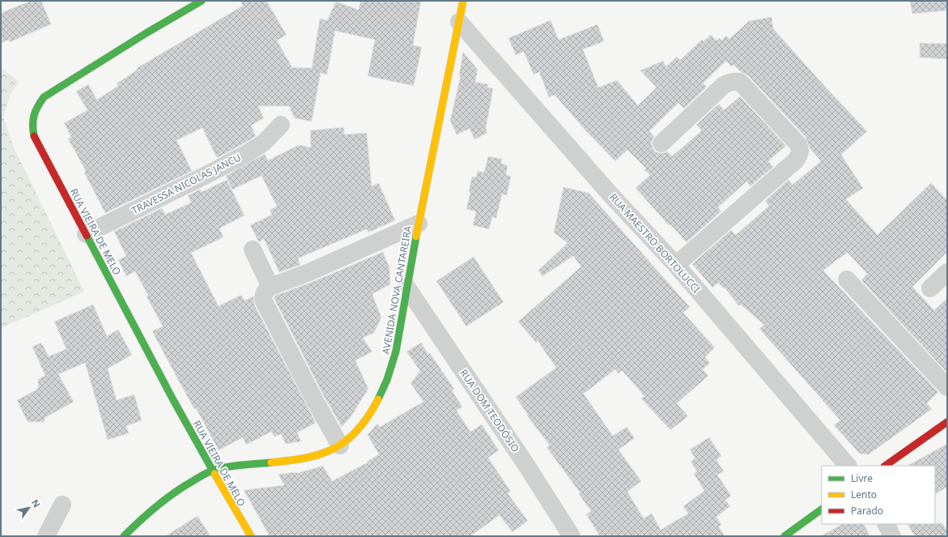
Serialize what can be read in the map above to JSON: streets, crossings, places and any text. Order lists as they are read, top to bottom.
{
  "streets": {
    "street": [
      "TRAVESSA NICOLAS JANCU",
      "RUA VIEIRA DE MELO",
      "RUA MAESTRO BORTOLUCCI",
      "AVENIDA NOVA CANTAREIRA",
      "RUA DOM TEODÓSIO"
    ]
  },
  "crossings": [
    ["TRAVESSA NICOLAS JANCU", "RUA VIEIRA DE MELO"],
    ["RUA VIEIRA DE MELO", "AVENIDA NOVA CANTAREIRA"],
    ["RUA MAESTRO BORTOLUCCI", "AVENIDA NOVA CANTAREIRA"],
    ["AVENIDA NOVA CANTAREIRA", "RUA DOM TEODÓSIO"]
  ],
  "legend": ["Livre", "Lento", "Parado"],
  "north": "top right"
}
